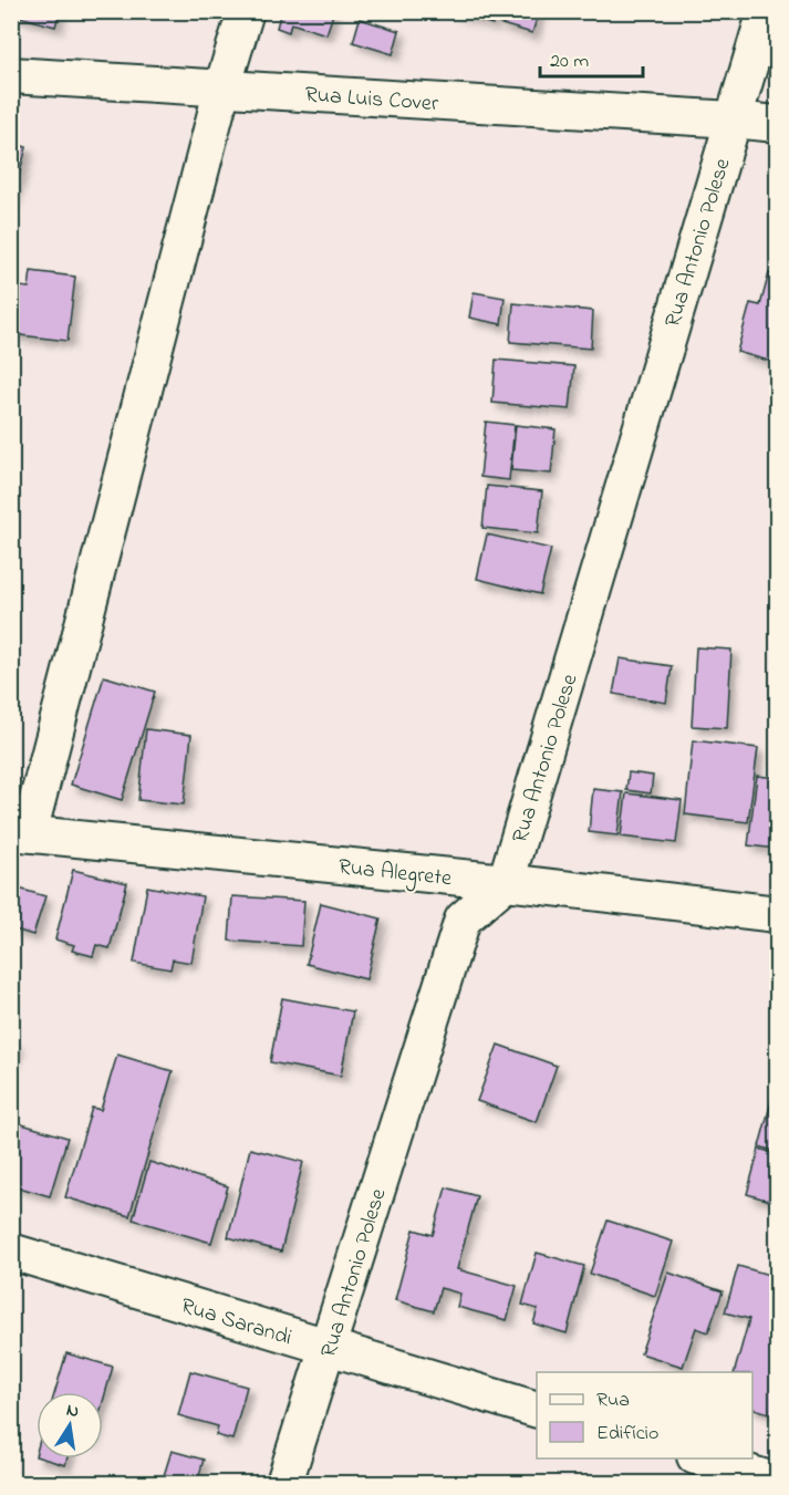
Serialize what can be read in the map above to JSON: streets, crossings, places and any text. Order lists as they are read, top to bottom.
{
  "streets": {
    "street": [
      "Rua Luis Cover",
      "Rua Antonio Polese",
      "Rua Alegrete",
      "Rua Sarandi"
    ]
  },
  "crossings": [
    ["Rua Luis Cover", "Rua Antonio Polese"],
    ["Rua Antonio Polese", "Rua Alegrete"],
    ["Rua Antonio Polese", "Rua Sarandi"]
  ],
  "legend": ["Rua", "Edifício"],
  "scale_bar": "20 m",
  "north": "top"
}
